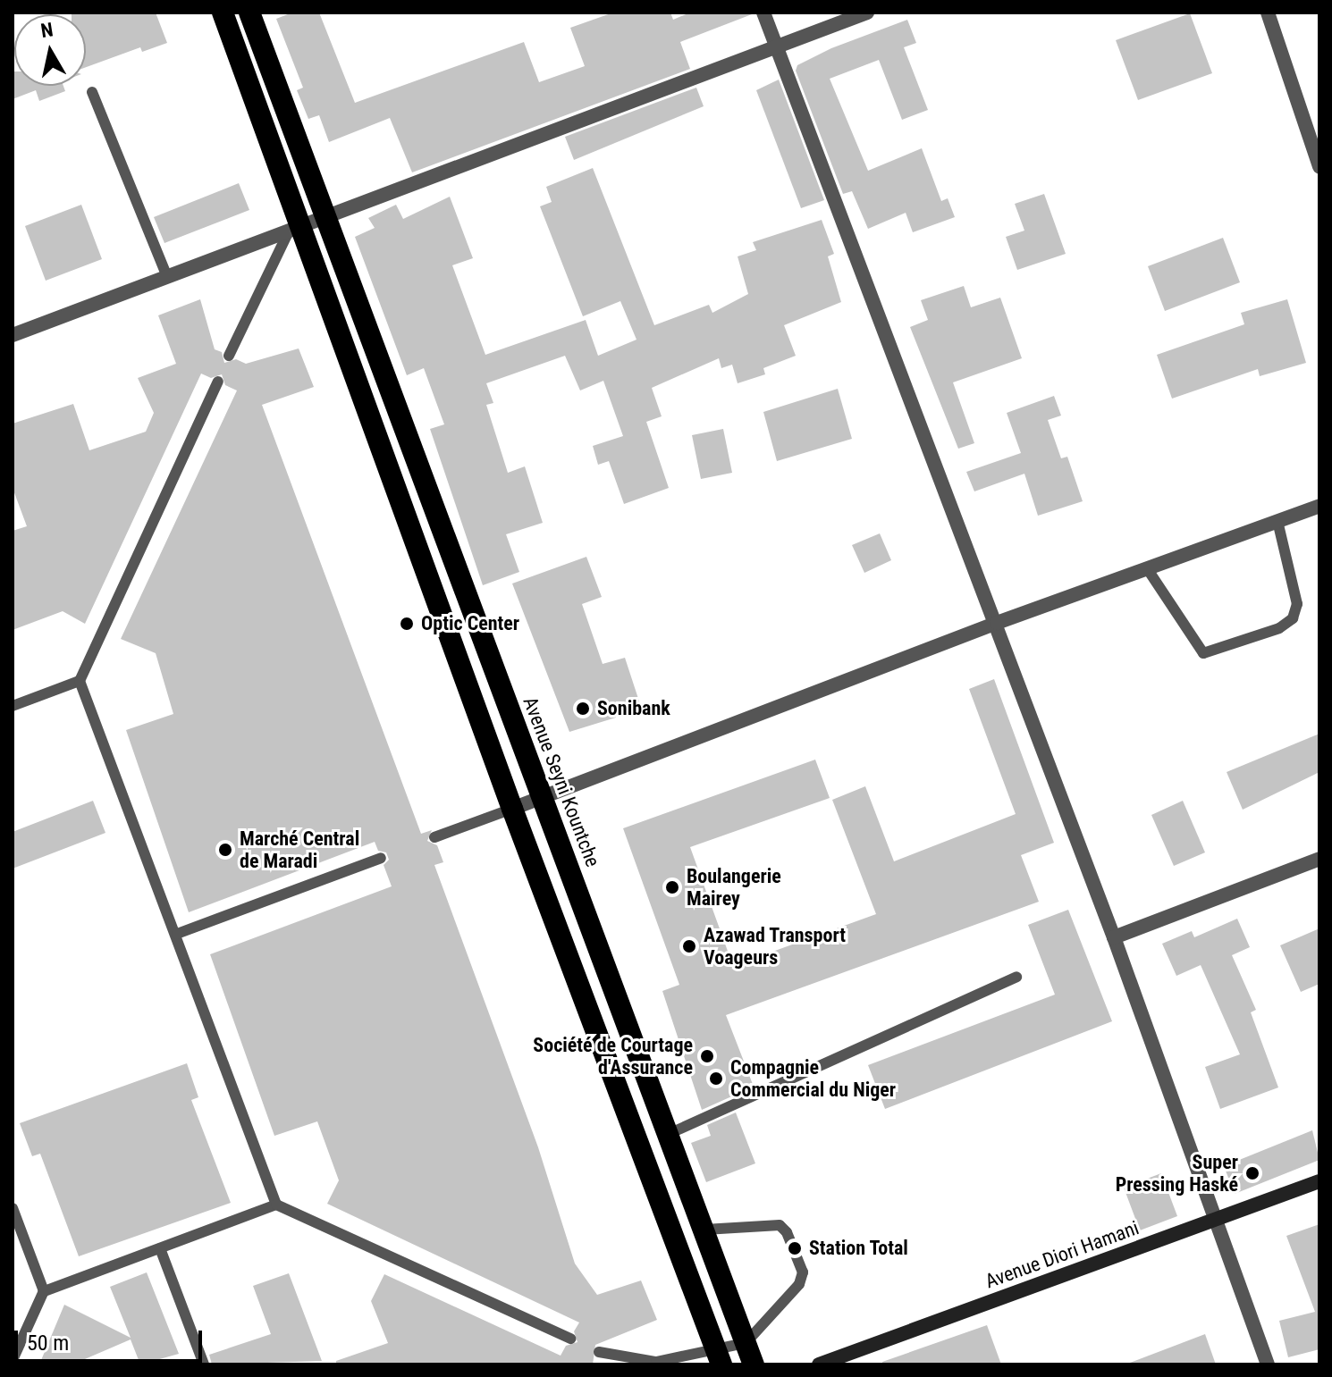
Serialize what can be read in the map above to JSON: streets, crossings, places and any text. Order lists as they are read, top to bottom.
{
  "streets": {
    "highway": ["Avenue Seyni Kountche"],
    "main road": ["Avenue Diori Hamani"]
  },
  "places": [
    "Optic Center",
    "Sonibank",
    "Marché Central de Maradi",
    "Boulangerie Mairey",
    "Azawad Transport Voageurs",
    "Société de Courtage d'Assurance",
    "Compagnie Commercial du Niger",
    "Super Pressing Haské",
    "Station Total"
  ],
  "scale_bar": "50 m",
  "north": "top"
}
